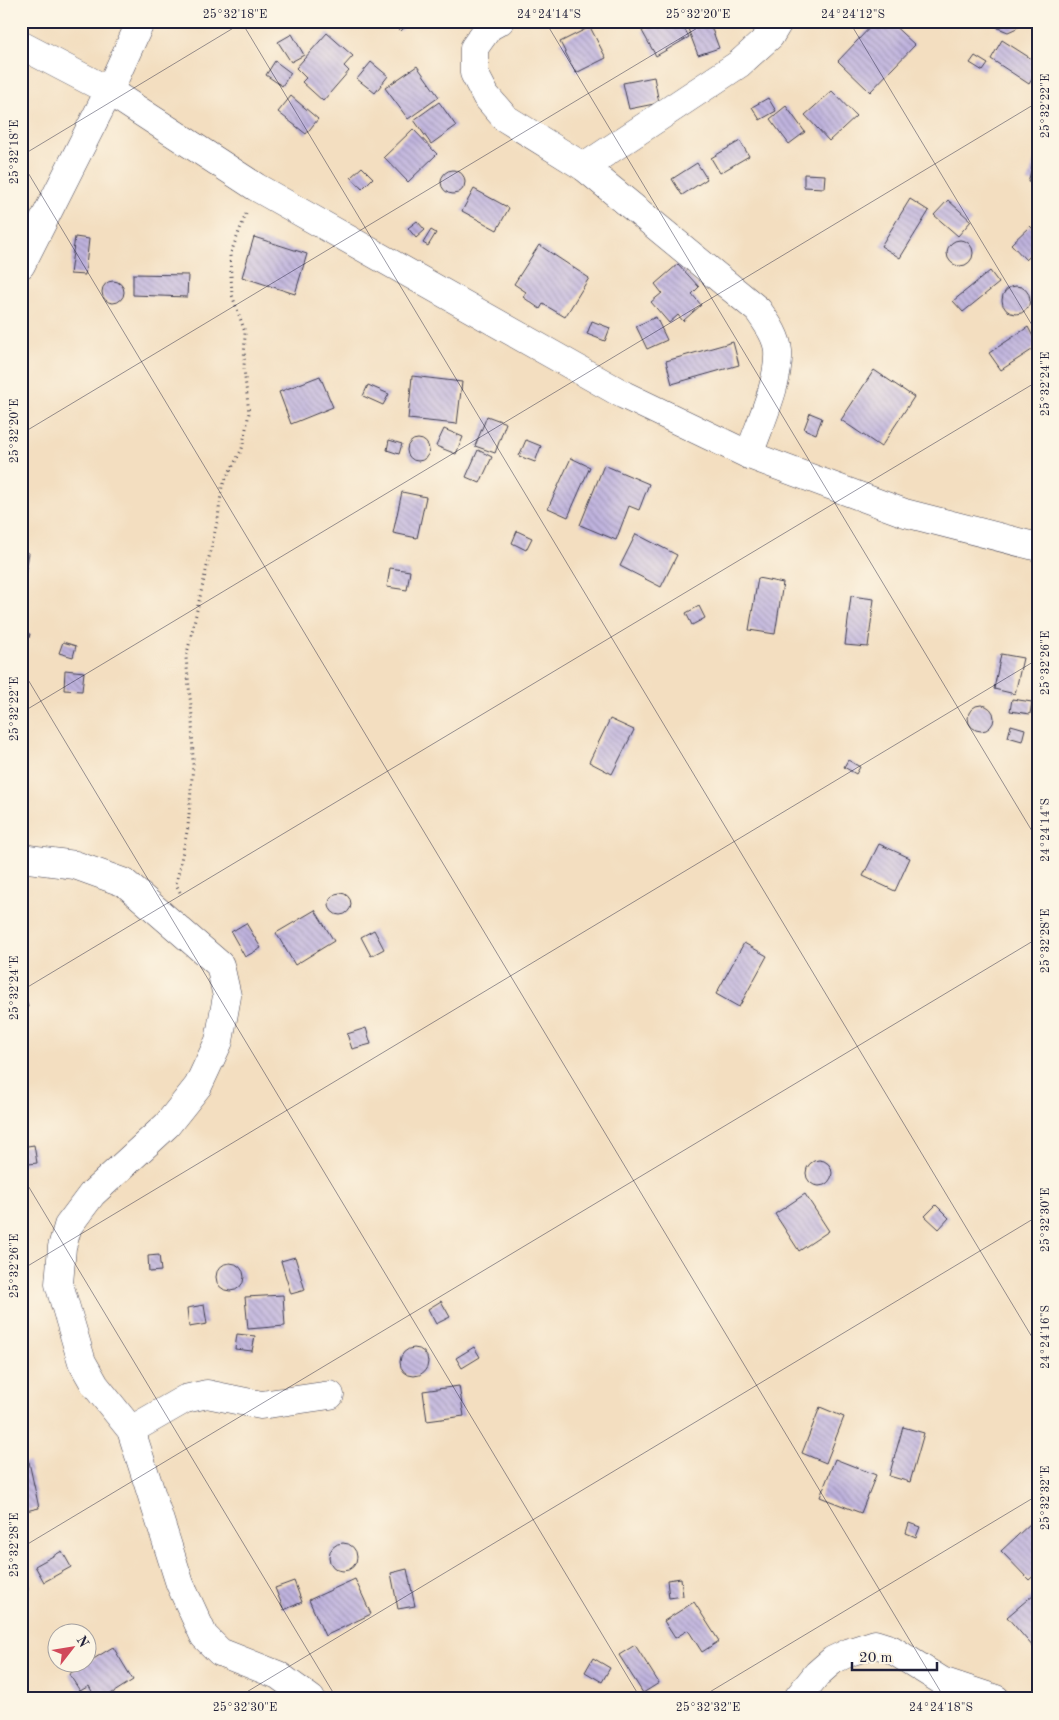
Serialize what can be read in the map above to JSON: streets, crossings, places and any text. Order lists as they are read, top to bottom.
{
  "scale_bar": "20 m",
  "north": "top right",
  "coordinates": [
    "25°32'18\"E",
    "24°24'14\"S",
    "25°32'20\"E",
    "24°24'12\"S",
    "25°32'22\"E",
    "25°32'24\"E",
    "25°32'26\"E",
    "25°32'28\"E",
    "25°32'30\"E",
    "24°24'16\"S",
    "25°32'32\"E",
    "24°24'18\"S"
  ]
}
